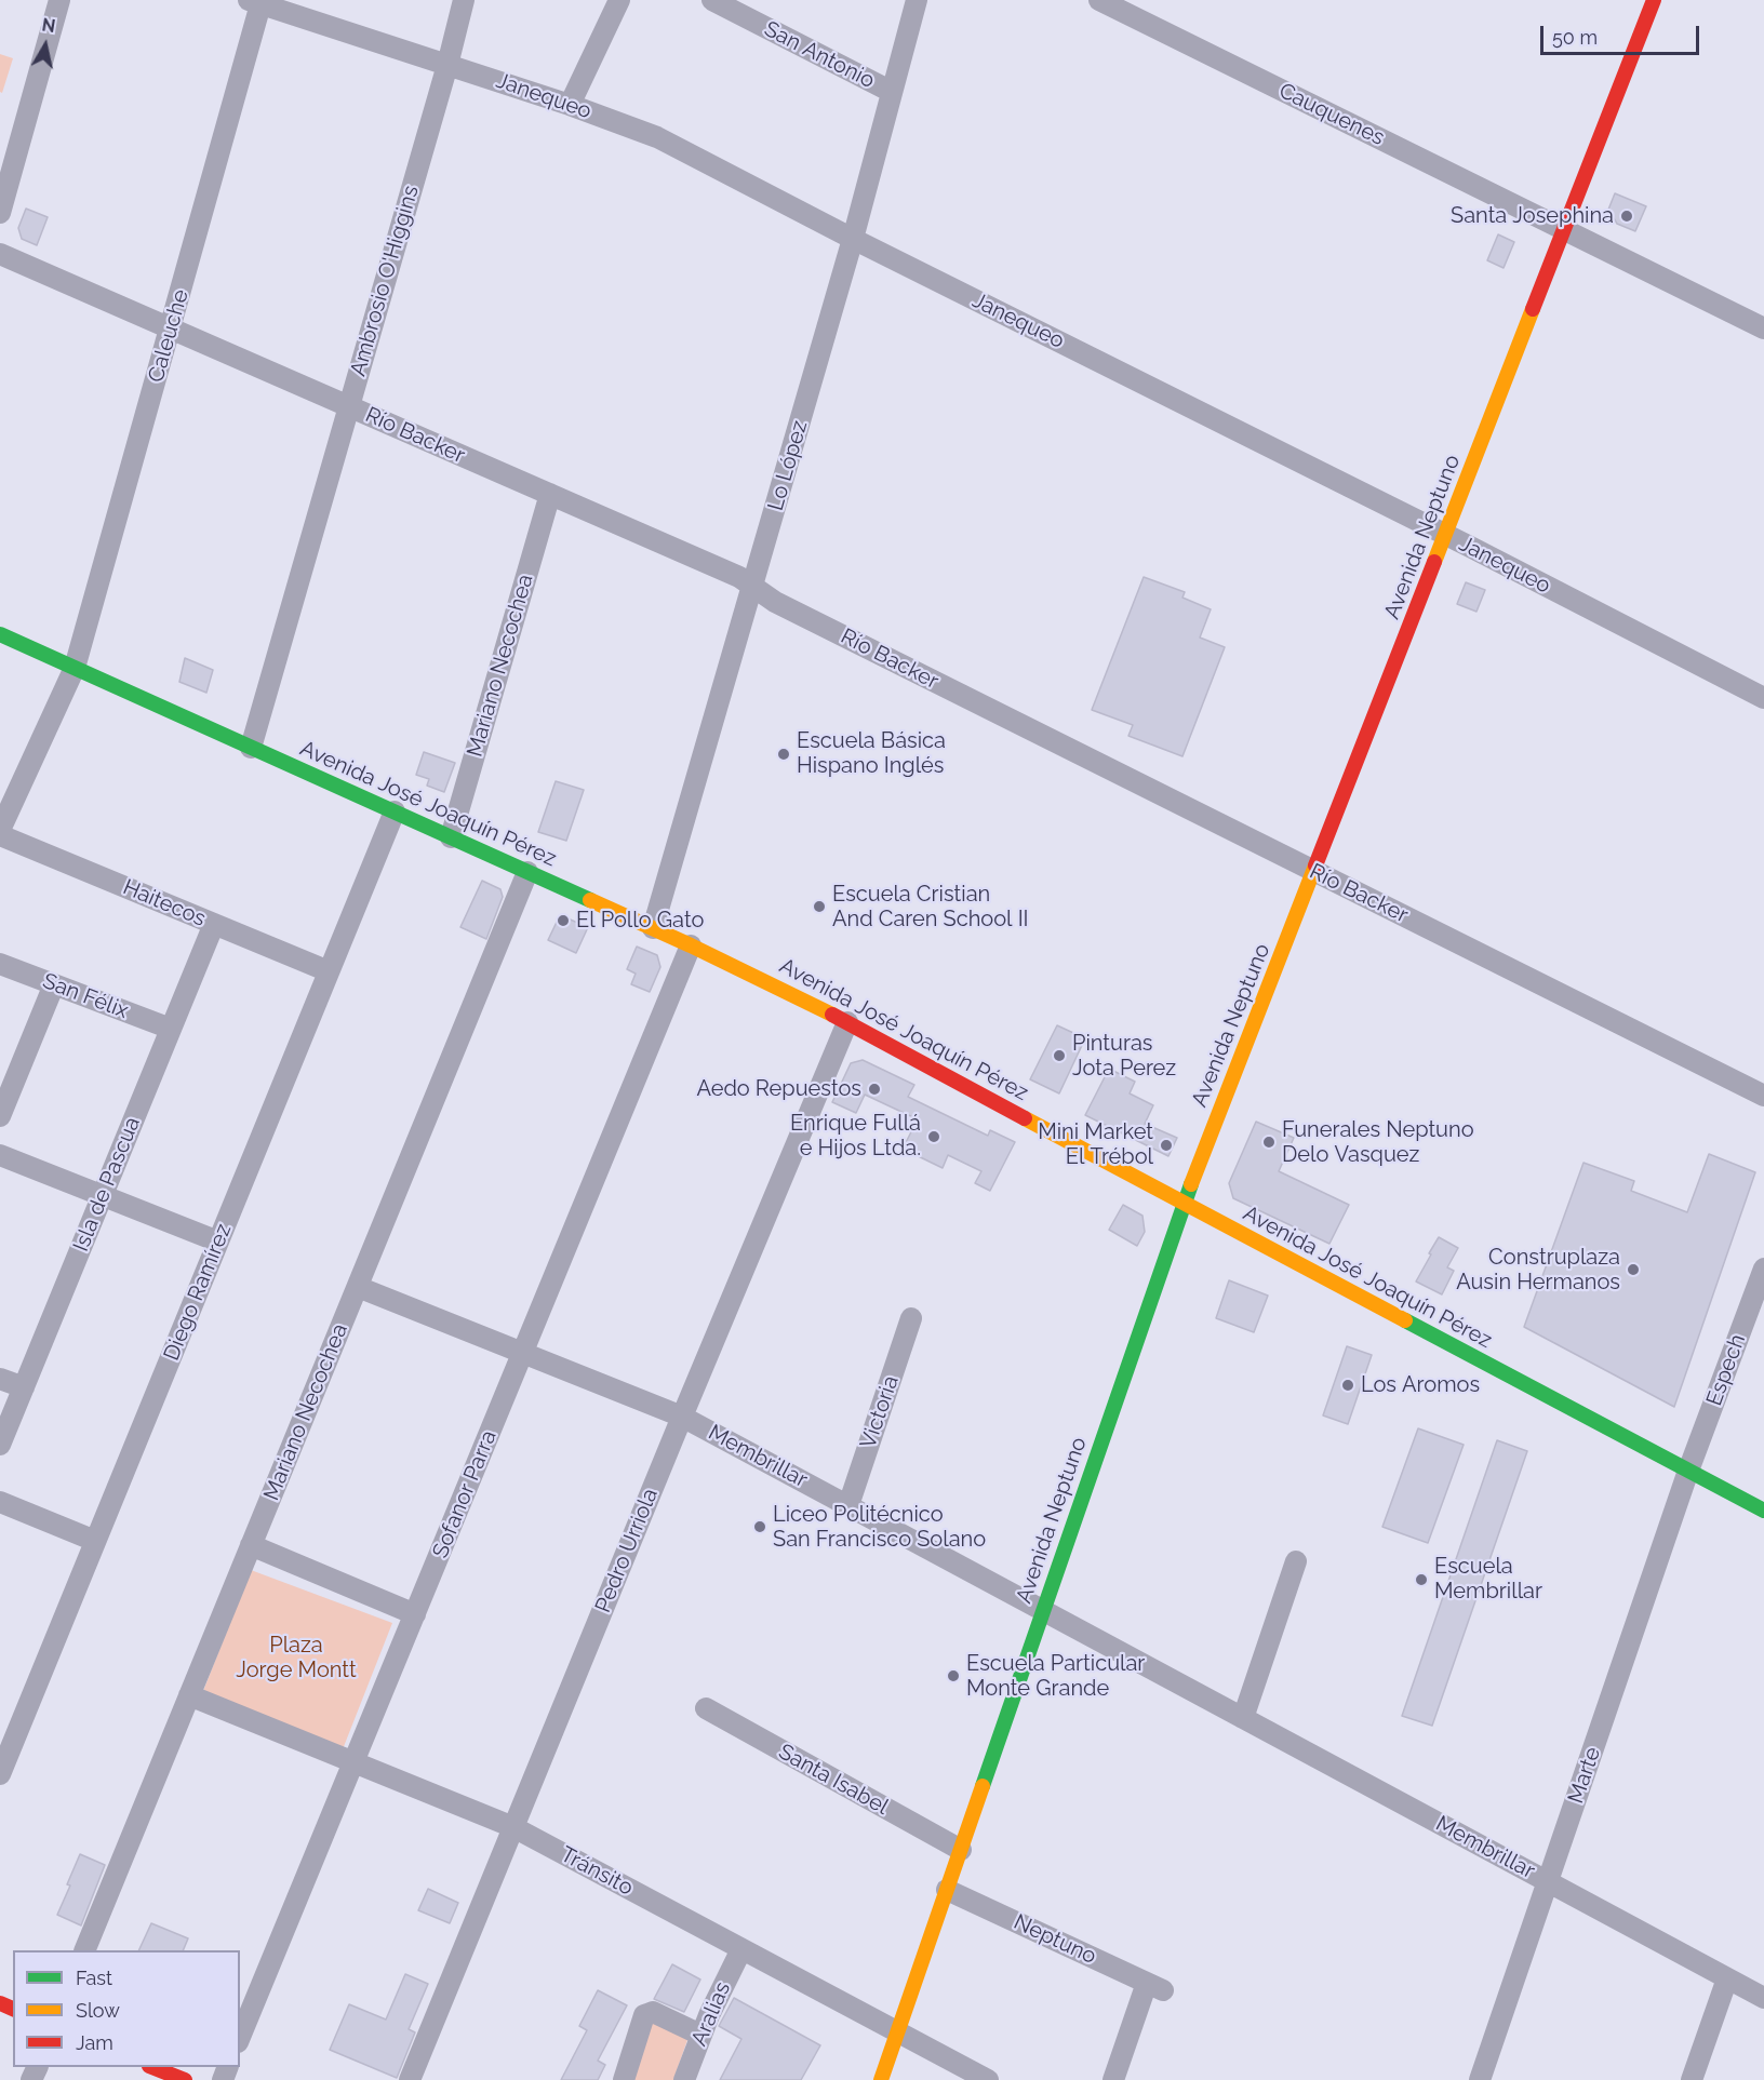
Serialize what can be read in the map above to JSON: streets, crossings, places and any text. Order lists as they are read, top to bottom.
{
  "streets": {
    "main road": ["Avenida Neptuno", "Avenida José Joaquín Pérez"],
    "street": [
      "San Antonio",
      "Janequeo",
      "Cauquenes",
      "Ambrosio O'Higgins",
      "Caleuche",
      "Río Backer",
      "Lo López",
      "Mariano Necochea",
      "Haitecos",
      "San Félix",
      "Isla de Pascua",
      "Diego Ramírez",
      "Espech",
      "Victoria",
      "Membrillar",
      "Sofanor Parra",
      "Pedro Urriola",
      "Marte",
      "Santa Isabel",
      "Tránsito",
      "Neptuno",
      "Aralias"
    ]
  },
  "crossings": [
    ["San Antonio", "Lo López"],
    ["Janequeo", "Ambrosio O'Higgins"],
    ["Janequeo", "Caleuche"],
    ["Janequeo", "Lo López"],
    ["Janequeo", "Avenida Neptuno"],
    ["Cauquenes", "Avenida Neptuno"],
    ["Ambrosio O'Higgins", "Río Backer"],
    ["Ambrosio O'Higgins", "Avenida José Joaquín Pérez"],
    ["Caleuche", "Río Backer"],
    ["Caleuche", "Avenida José Joaquín Pérez"],
    ["Río Backer", "Lo López"],
    ["Río Backer", "Avenida Neptuno"],
    ["Río Backer", "Mariano Necochea"],
    ["Lo López", "Avenida José Joaquín Pérez"],
    ["Avenida Neptuno", "Avenida José Joaquín Pérez"],
    ["Avenida Neptuno", "Membrillar"],
    ["Avenida Neptuno", "Santa Isabel"],
    ["Avenida Neptuno", "Tránsito"],
    ["Avenida Neptuno", "Neptuno"],
    ["Mariano Necochea", "Avenida José Joaquín Pérez"],
    ["Mariano Necochea", "Membrillar"],
    ["Mariano Necochea", "Tránsito"],
    ["Avenida José Joaquín Pérez", "Diego Ramírez"],
    ["Avenida José Joaquín Pérez", "Espech"],
    ["Avenida José Joaquín Pérez", "Sofanor Parra"],
    ["Avenida José Joaquín Pérez", "Pedro Urriola"],
    ["Avenida José Joaquín Pérez", "Marte"],
    ["Haitecos", "Isla de Pascua"],
    ["Haitecos", "Diego Ramírez"],
    ["San Félix", "Isla de Pascua"],
    ["Espech", "Marte"],
    ["Victoria", "Membrillar"],
    ["Membrillar", "Sofanor Parra"],
    ["Membrillar", "Pedro Urriola"],
    ["Membrillar", "Marte"],
    ["Sofanor Parra", "Tránsito"],
    ["Pedro Urriola", "Tránsito"],
    ["Tránsito", "Aralias"]
  ],
  "parks": ["Plaza Jorge Montt"],
  "places": [
    "Santa Josephina",
    "Escuela Básica Hispano Inglés",
    "Escuela Cristian And Caren School II",
    "El Pollo Gato",
    "Pinturas Jota Perez",
    "Aedo Repuestos",
    "Enrique Fullá e Hijos Ltda.",
    "Funerales Neptuno Delo Vasquez",
    "Mini Market El Trébol",
    "Construplaza Ausin Hermanos",
    "Los Aromos",
    "Liceo Politécnico San Francisco Solano",
    "Escuela Membrillar",
    "Escuela Particular Monte Grande"
  ],
  "legend": ["Fast", "Slow", "Jam"],
  "scale_bar": "50 m",
  "north": "top"
}
